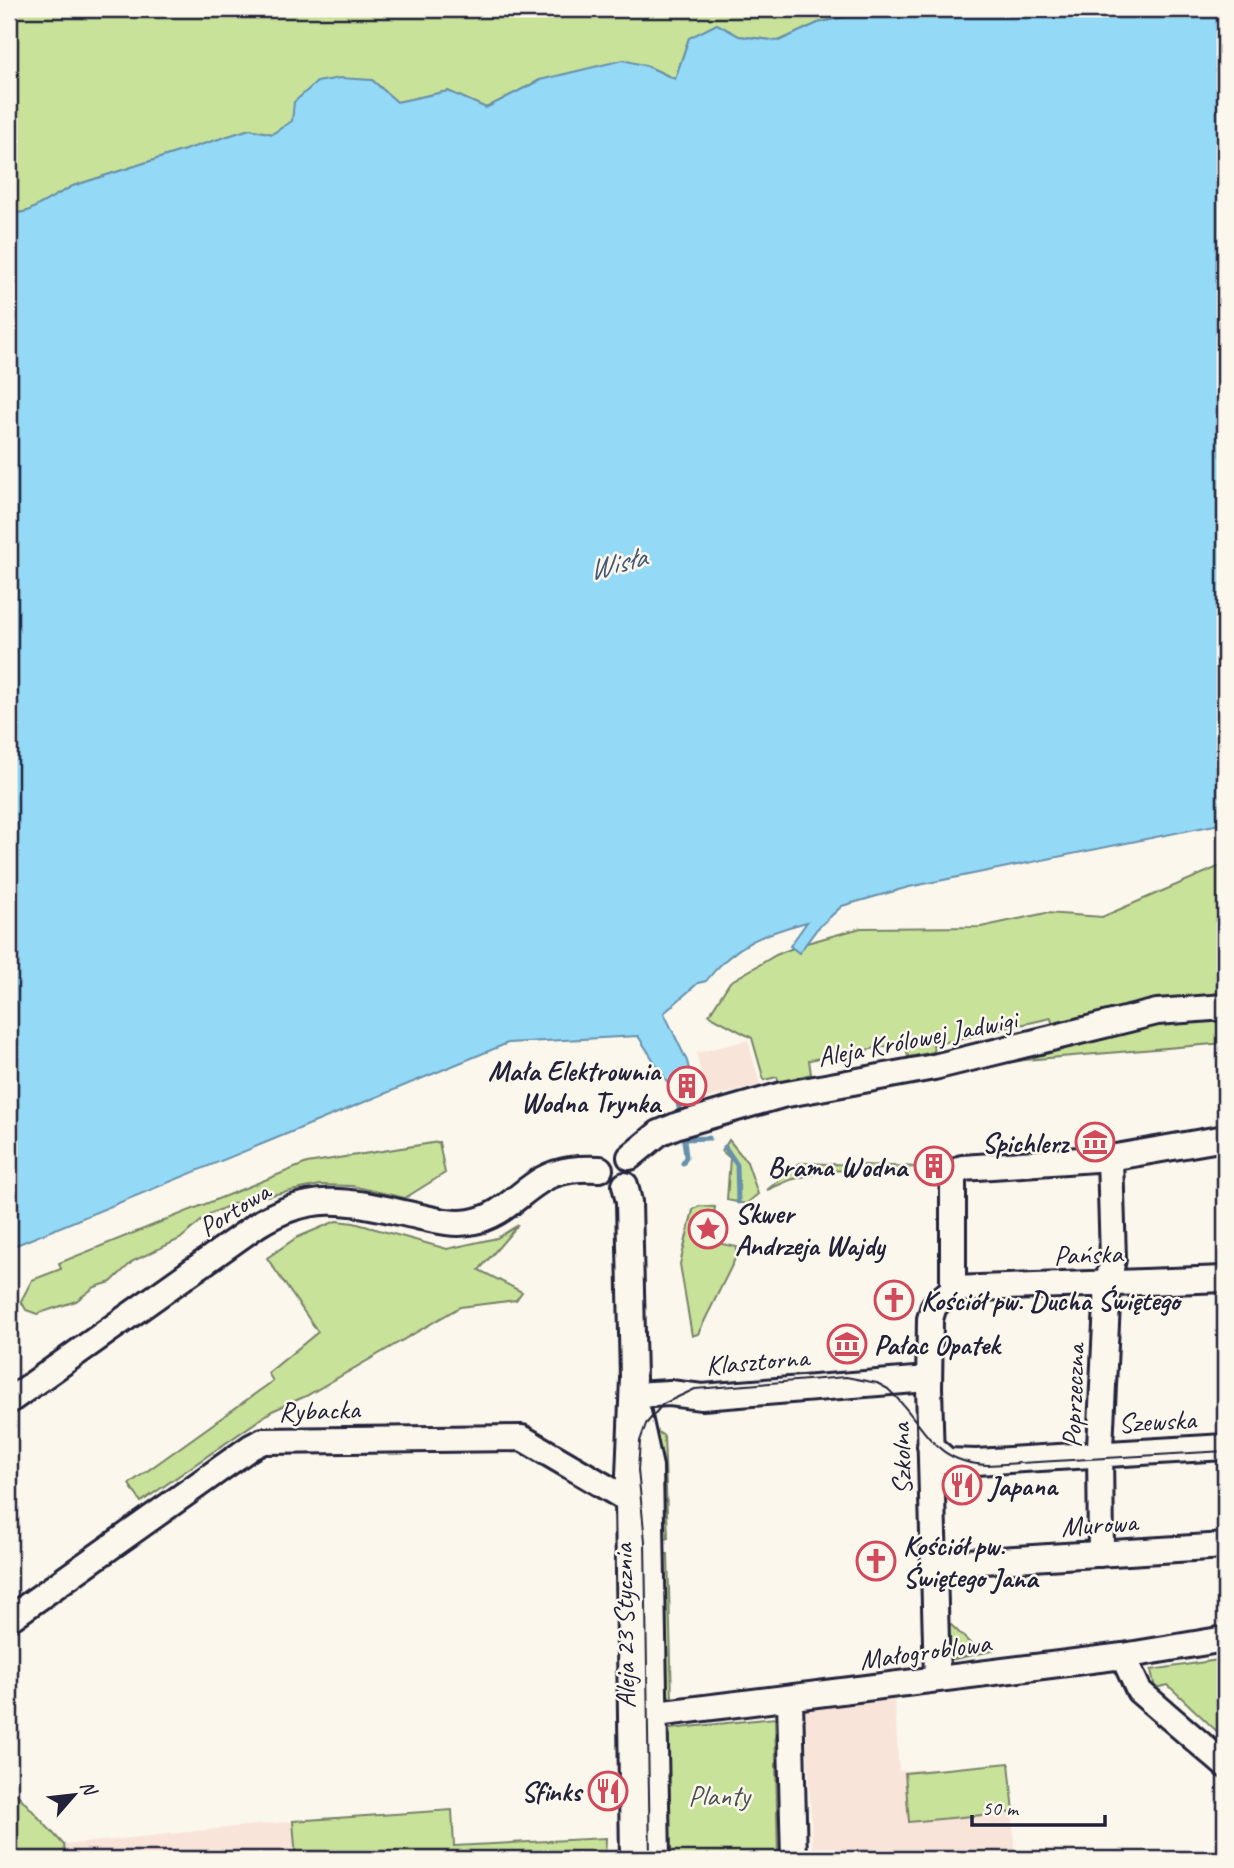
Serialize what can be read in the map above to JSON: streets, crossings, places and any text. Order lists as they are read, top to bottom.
{
  "streets": {
    "street": [
      "Aleja Królowej Jadwigi",
      "Portowa",
      "Pańska",
      "Klasztorna",
      "Poprzeczna",
      "Rybacka",
      "Szewska",
      "Szkolna",
      "Murowa",
      "Aleja 23 Stycznia",
      "Małogroblowa"
    ]
  },
  "crossings": [
    ["Aleja Królowej Jadwigi", "Portowa"],
    ["Aleja Królowej Jadwigi", "Aleja 23 Stycznia"],
    ["Portowa", "Aleja 23 Stycznia"],
    ["Pańska", "Poprzeczna"],
    ["Pańska", "Szkolna"],
    ["Klasztorna", "Szkolna"],
    ["Klasztorna", "Aleja 23 Stycznia"],
    ["Poprzeczna", "Szewska"],
    ["Poprzeczna", "Murowa"],
    ["Rybacka", "Aleja 23 Stycznia"],
    ["Szewska", "Szkolna"],
    ["Szkolna", "Murowa"],
    ["Szkolna", "Małogroblowa"],
    ["Aleja 23 Stycznia", "Małogroblowa"]
  ],
  "water": ["Wisła"],
  "parks": ["Planty"],
  "places": {
    "building": ["Mała Elektrownia Wodna Trynka", "Brama Wodna"],
    "museum": ["Spichlerz", "Pałac Opatek"],
    "place": ["Skwer Andrzeja Wajdy"],
    "church": ["Kościół pw. Ducha Świętego", "Kościół pw. Świętego Jana"],
    "restaurant": ["Japana", "Sfinks"]
  },
  "scale_bar": "50 m",
  "north": "top right"
}
